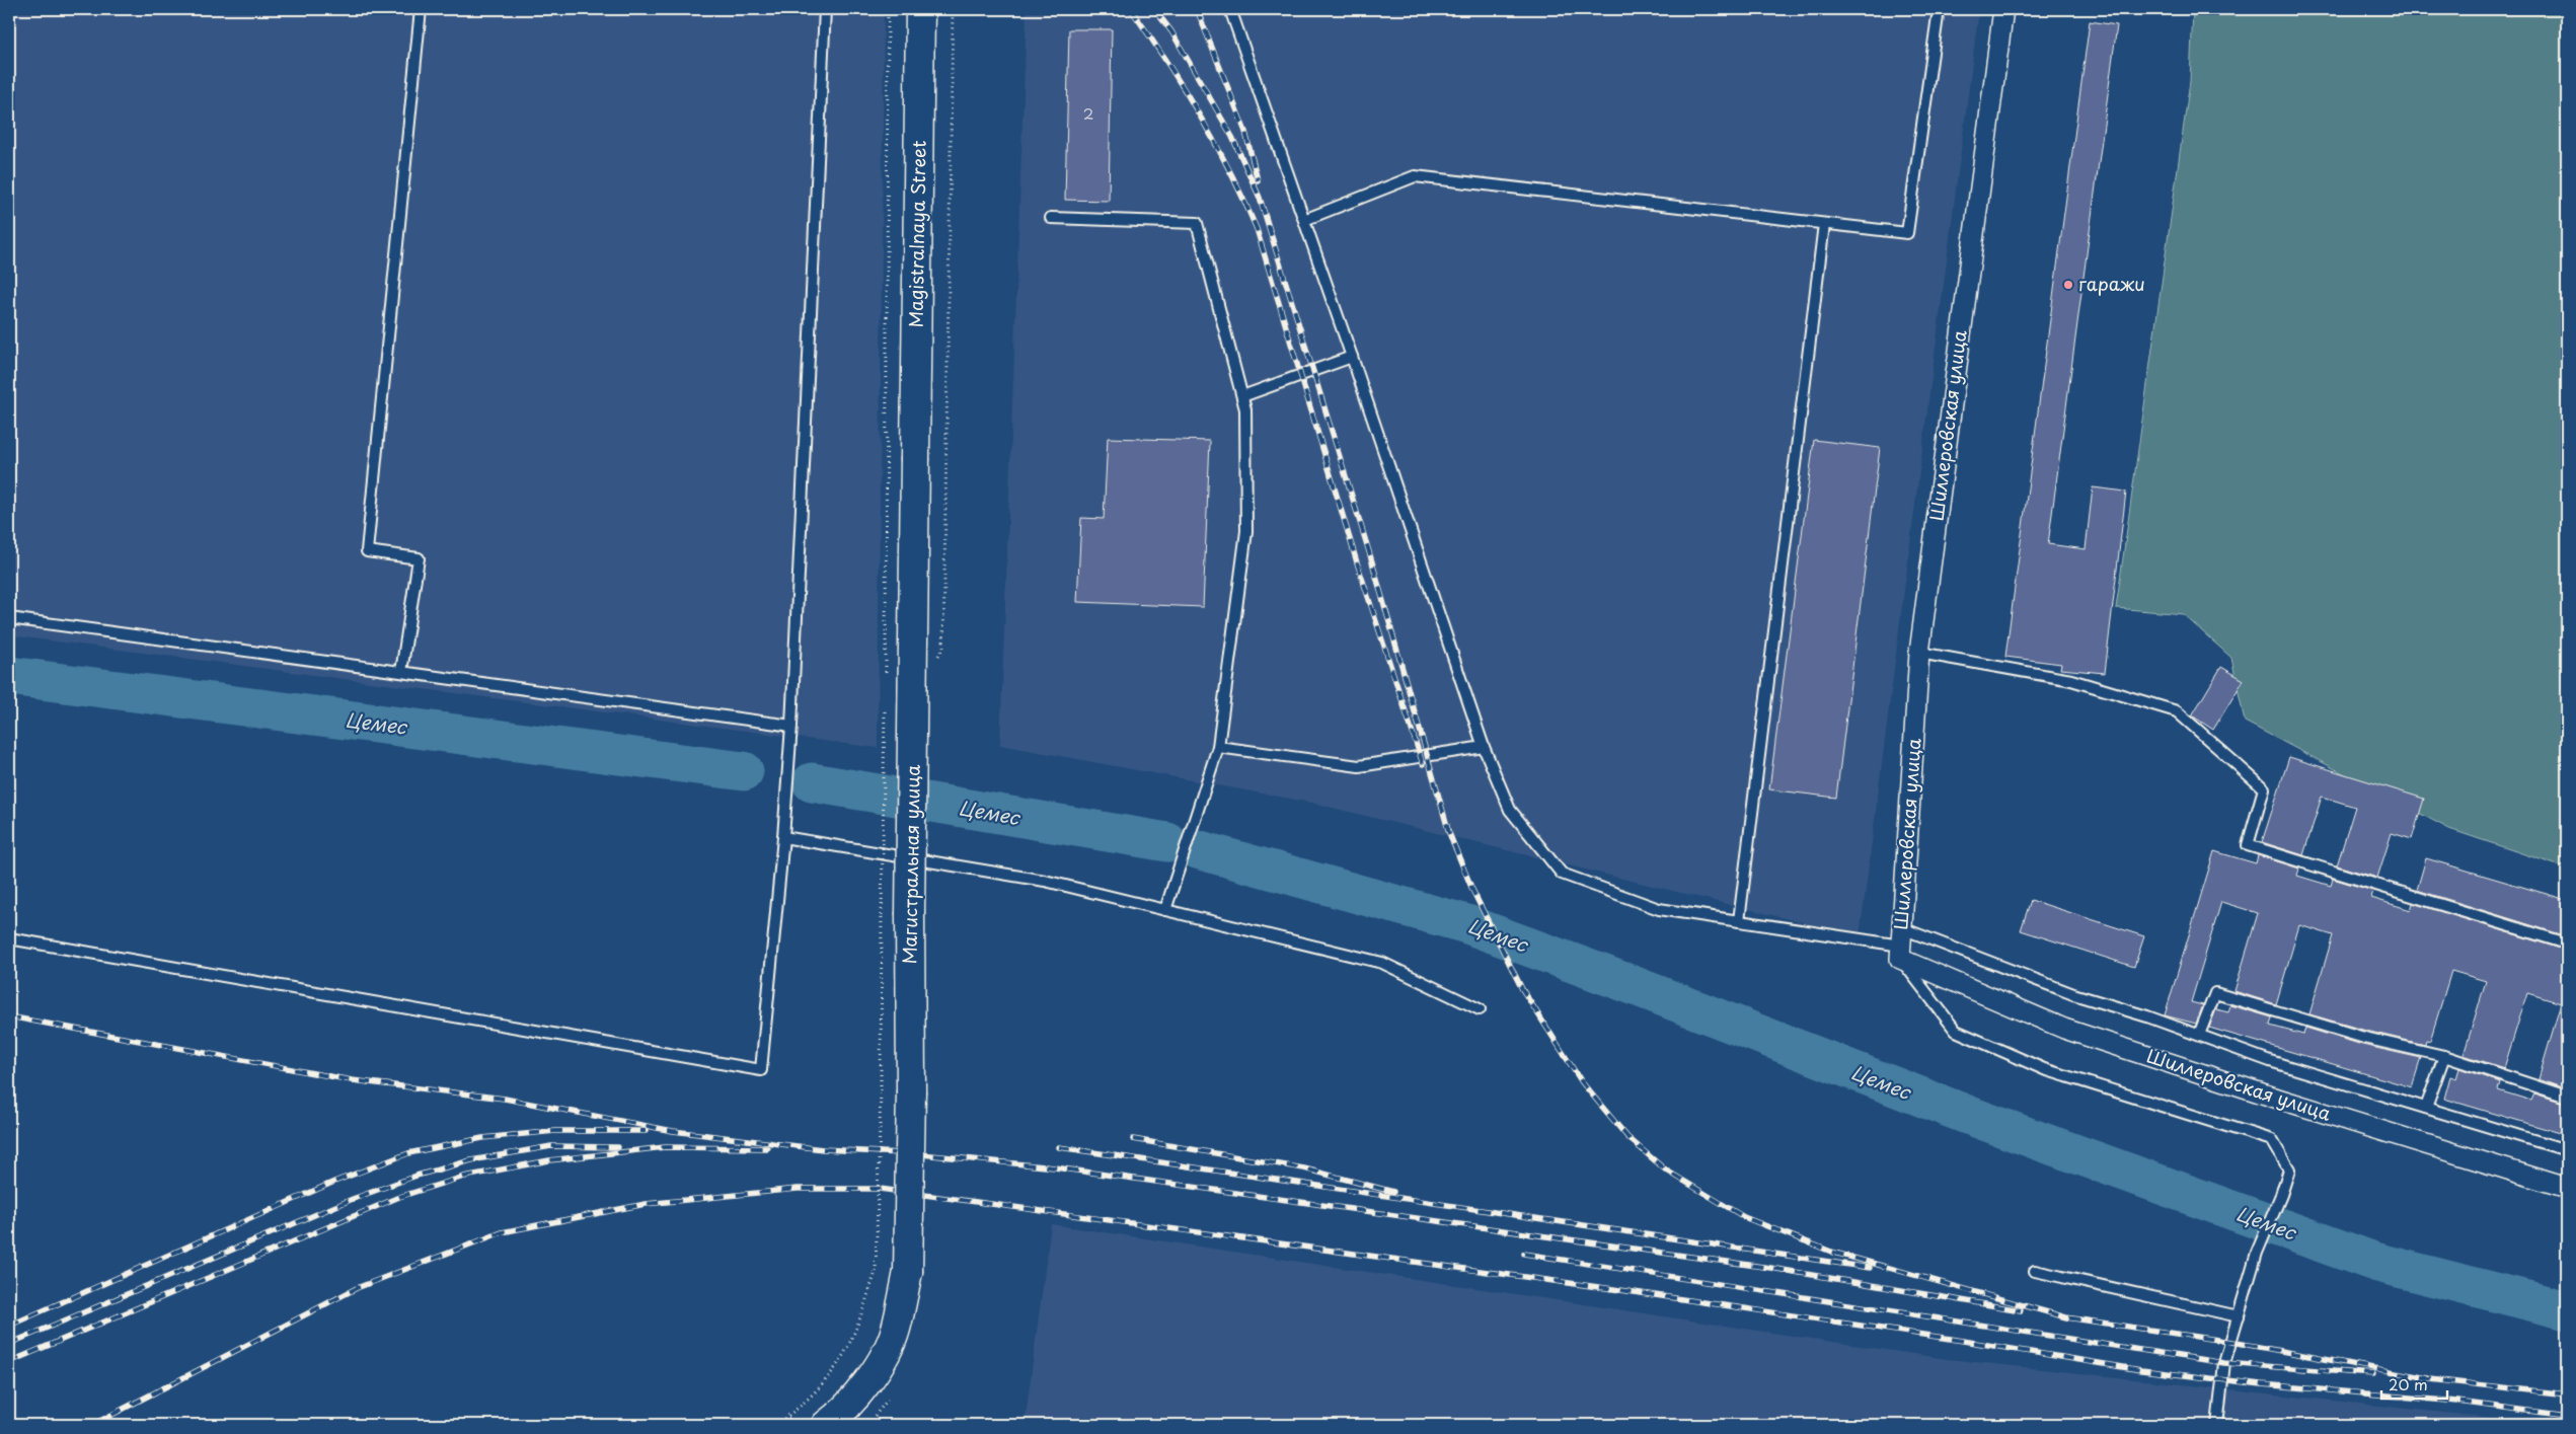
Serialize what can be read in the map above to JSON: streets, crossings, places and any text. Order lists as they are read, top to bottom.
{
  "streets": {
    "highway": ["Magistralnaya Street", "Магистральная улица"],
    "street": ["Шиллеровская улица"]
  },
  "crossings": [
    ["Magistralnaya Street", "Магистральная улица"]
  ],
  "water": ["Цемес"],
  "places": ["гаражи"],
  "house_numbers": ["2"],
  "scale_bar": "20 m"
}
